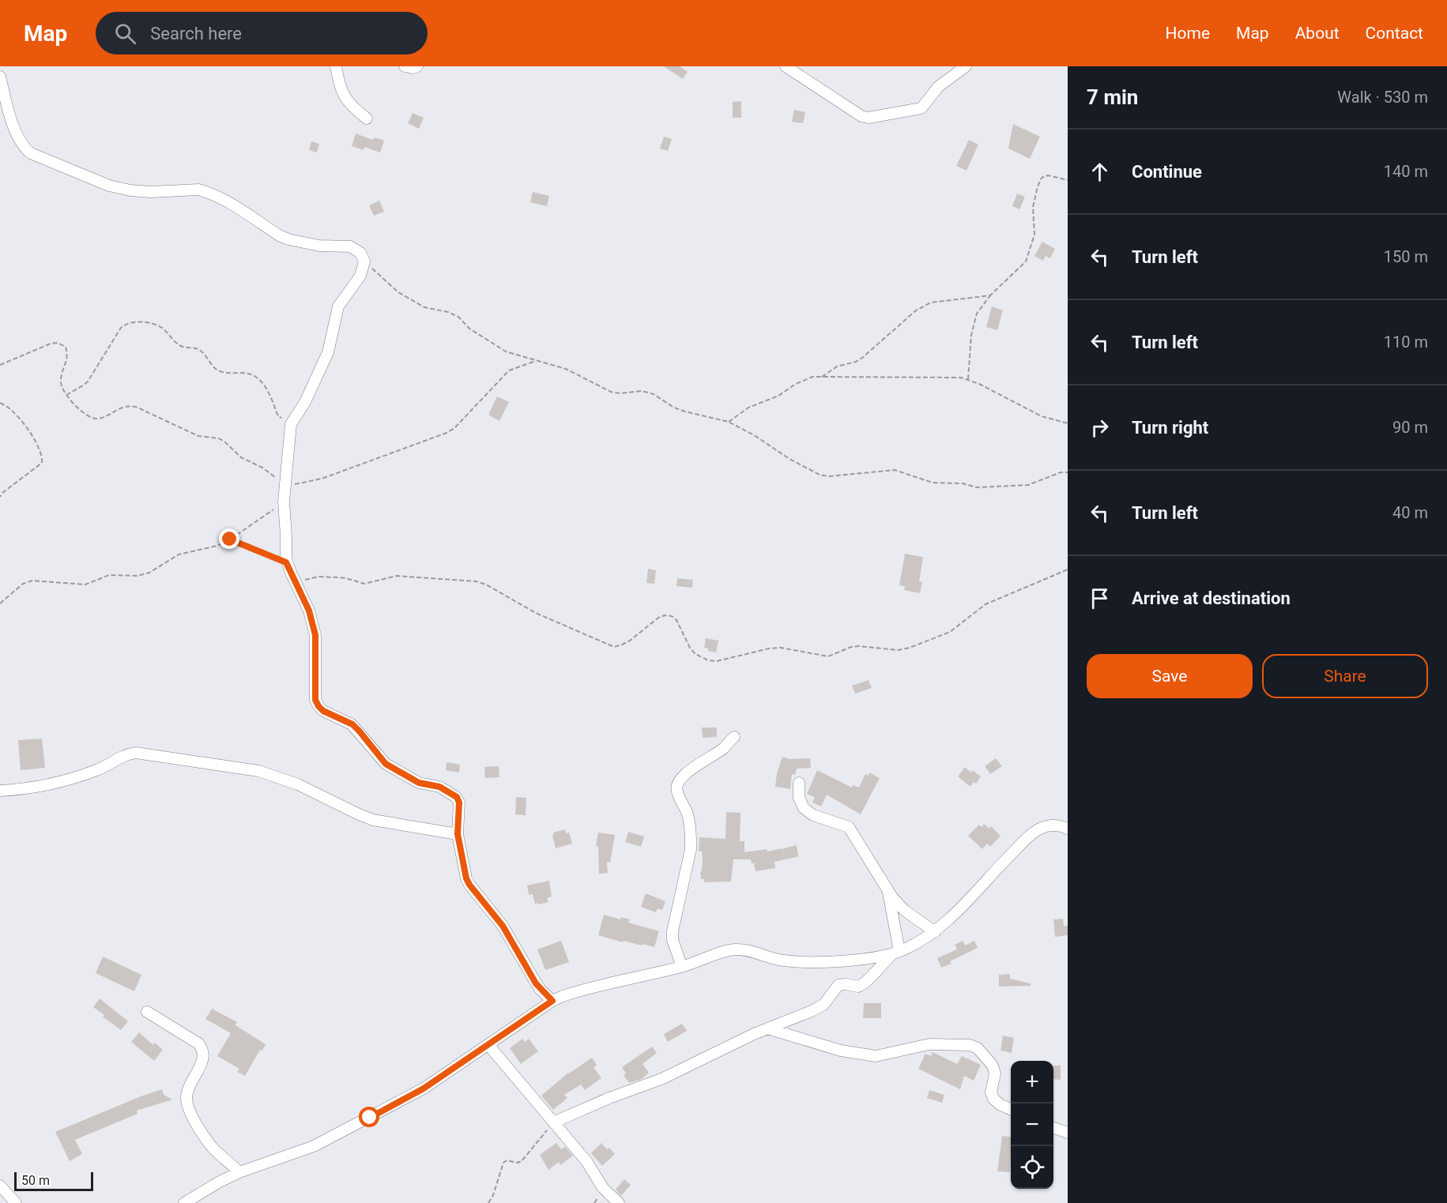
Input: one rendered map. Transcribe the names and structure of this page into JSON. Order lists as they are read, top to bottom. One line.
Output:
{"scale_bar":"50 m","page":{"header":"Map","search":"Search here","nav":["Home","Map","About","Contact"],"heading":["7 min","Walk · 530 m"],"list":[["Continue","140 m"],["Turn left","150 m"],["Turn left","110 m"],["Turn right","90 m"],["Turn left","40 m"],"Arrive at destination"],"buttons":["Save","Share"],"map_buttons":["+","−"],"scale":"50 m"}}
